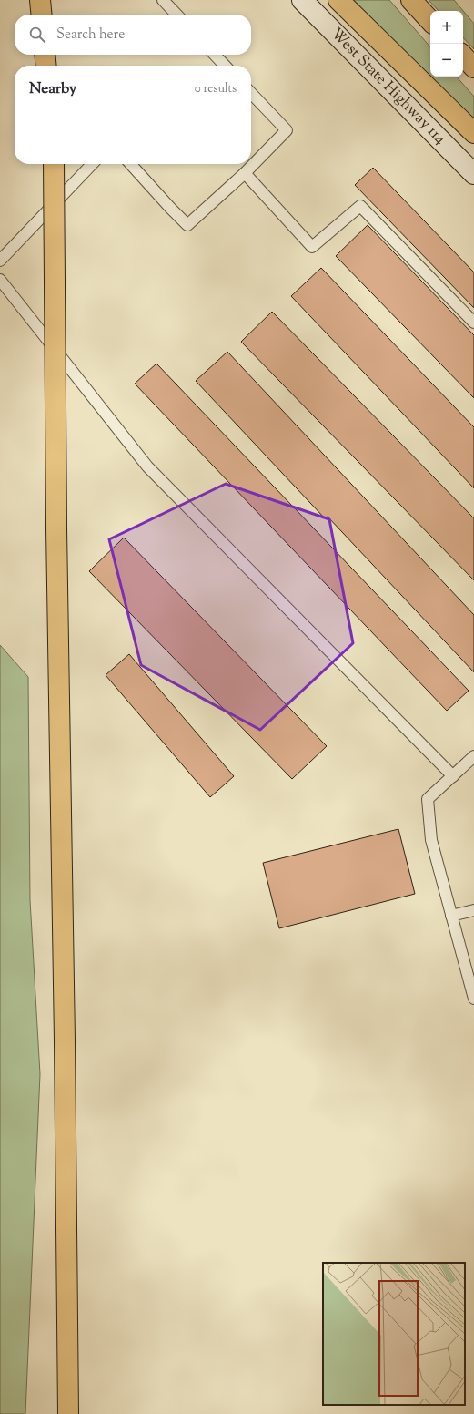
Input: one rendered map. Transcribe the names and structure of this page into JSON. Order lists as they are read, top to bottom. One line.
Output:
{"streets":{"main road":["West State Highway 114"]},"page":{"map_buttons":["+","−"],"search":"Search here","heading":["Nearby","0 results"]}}
